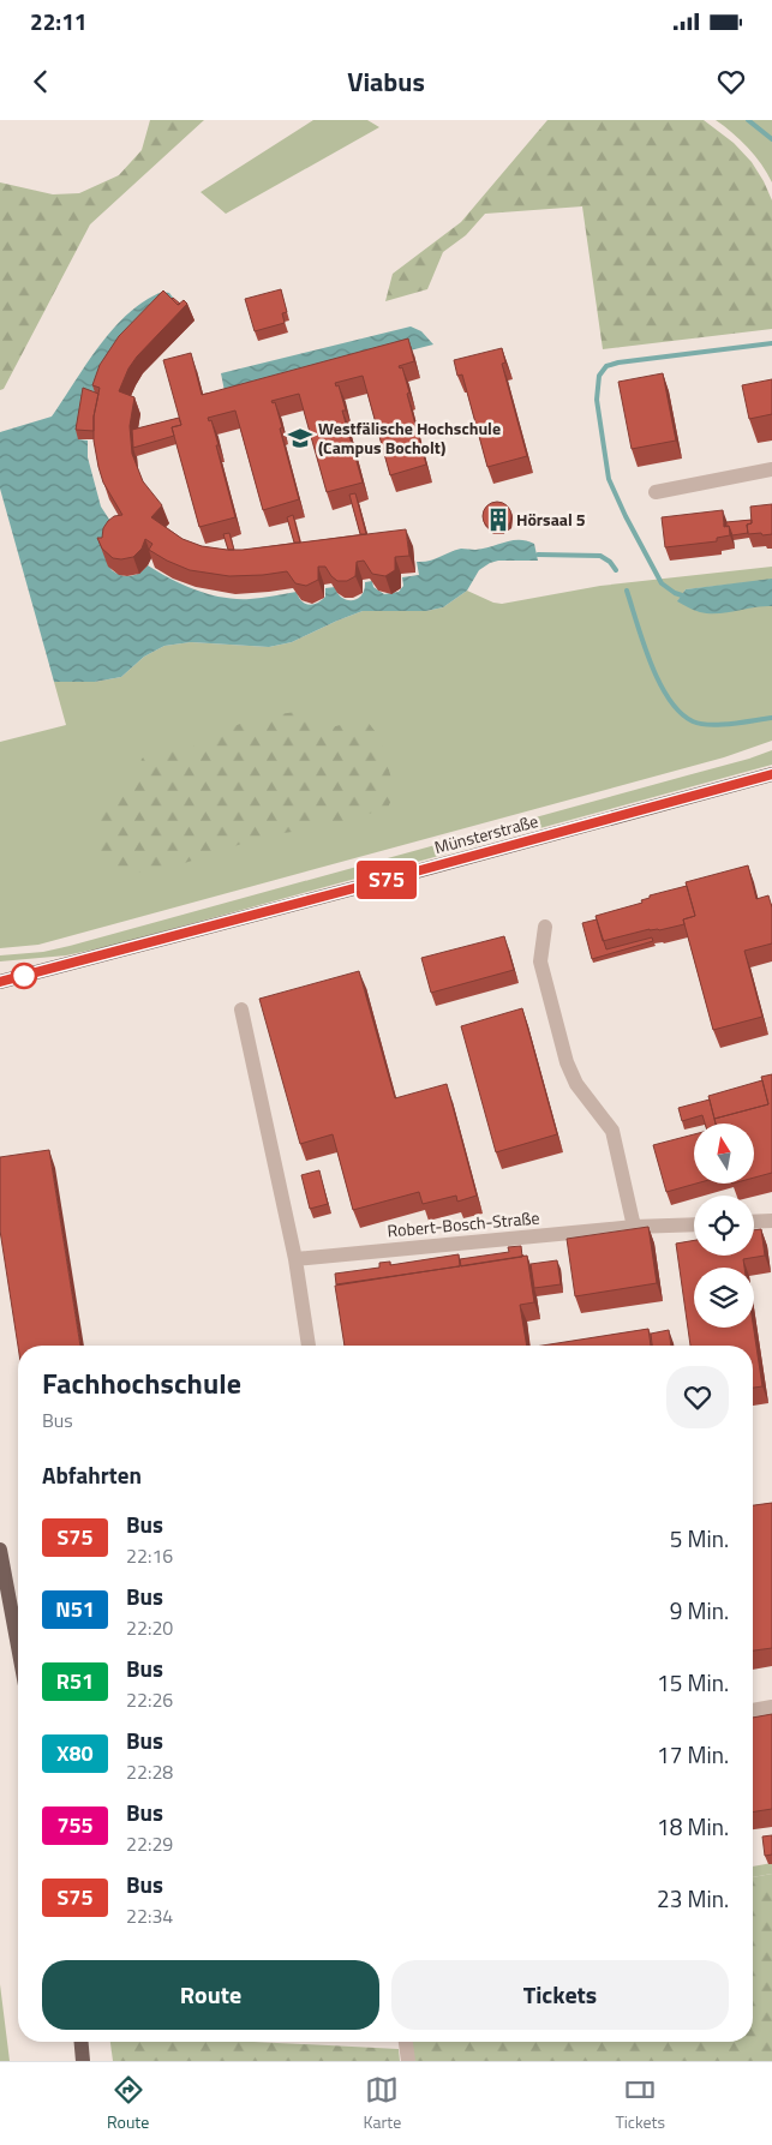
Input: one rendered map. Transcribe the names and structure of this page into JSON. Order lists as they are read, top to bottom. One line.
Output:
{"streets":{"main road":["Münsterstraße"],"street":["Robert-Bosch-Straße"]},"places":{"school or university":["Westfälische Hochschule (Campus Bocholt)"],"building":["Hörsaal 5"]},"lines":["bus line S75"],"north":"top","page":{"status":"22:11","header":"Viabus","on_map":"S75","heading":[["Fachhochschule","Bus"],"Abfahrten"],"list":[{"mark":"S75","name":"Bus","note":"22:16","value":"5 Min."},{"mark":"N51","name":"Bus","note":"22:20","value":"9 Min."},{"mark":"R51","name":"Bus","note":"22:26","value":"15 Min."},{"mark":"X80","name":"Bus","note":"22:28","value":"17 Min."},{"mark":"755","name":"Bus","note":"22:29","value":"18 Min."},{"mark":"S75","name":"Bus","note":"22:34","value":"23 Min."}],"buttons":["Route","Tickets"],"tabs":["Route","Karte","Tickets"]}}
